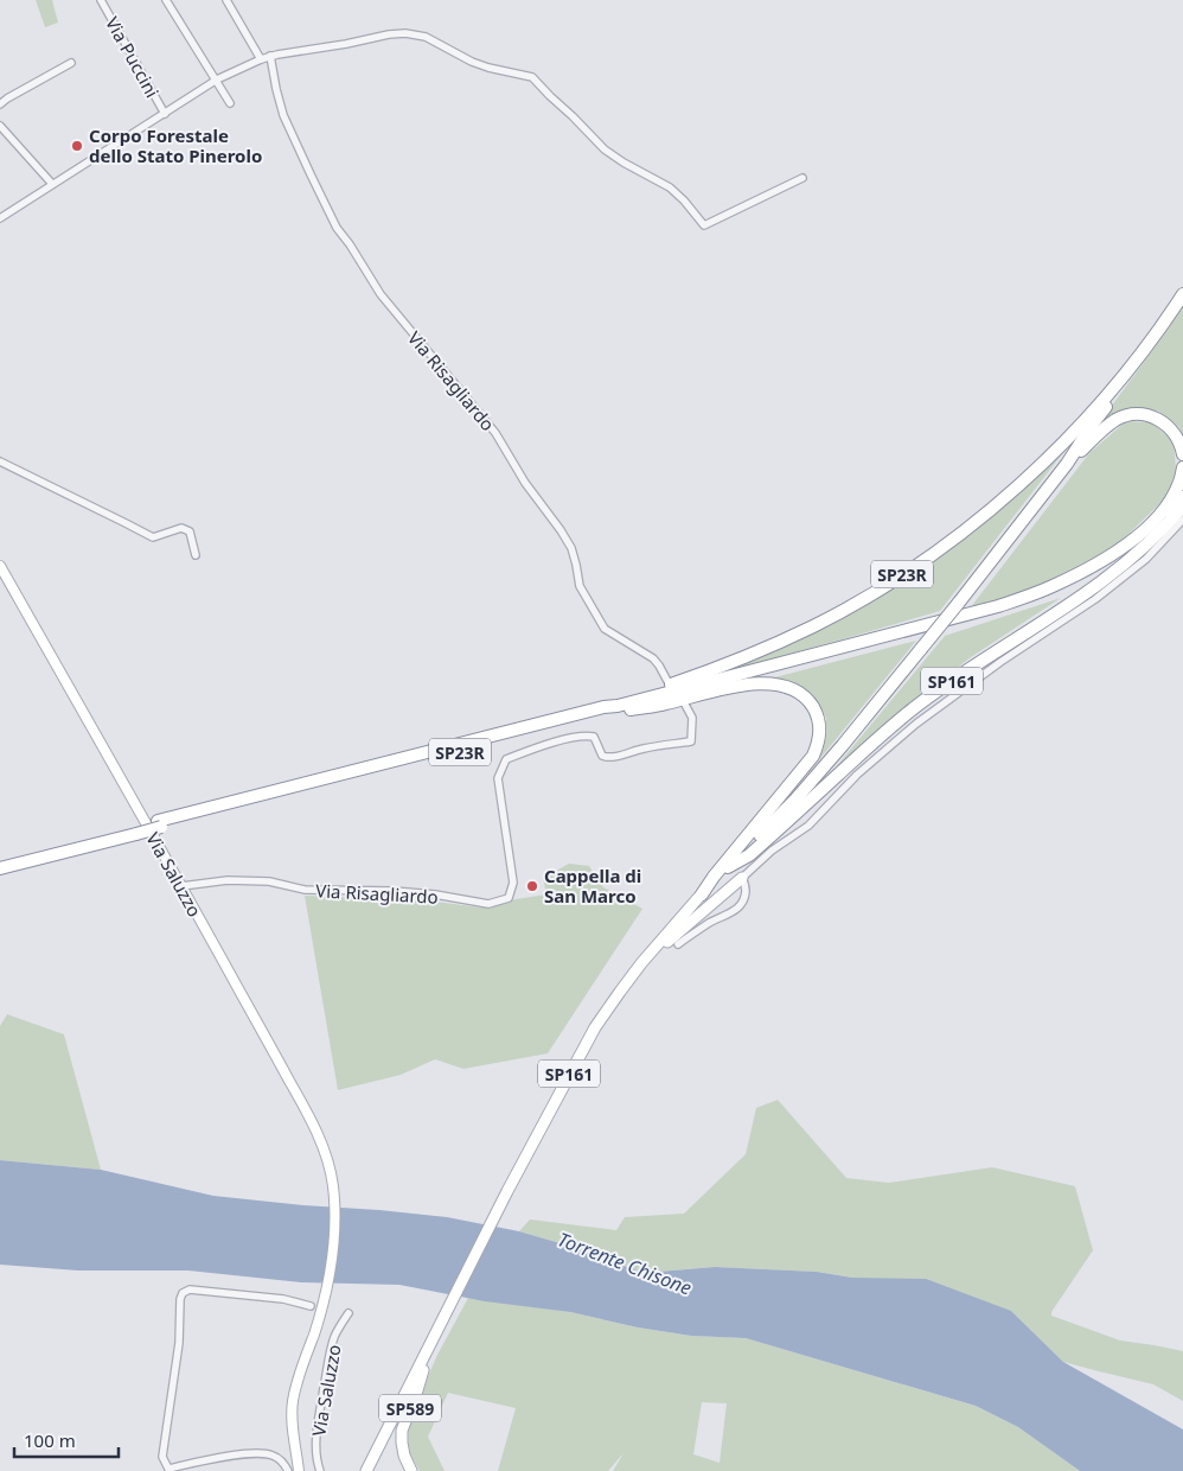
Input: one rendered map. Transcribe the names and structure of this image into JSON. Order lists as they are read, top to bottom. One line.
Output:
{"streets":{"highway":["SP23R","SP161"],"main road":["Via Saluzzo","SP589"],"street":["Via Puccini","Via Risagliardo"]},"crossings":[["Via Risagliardo","Via Saluzzo"],["SP23R","SP161"],["SP161","SP589"]],"water":["Torrente Chisone"],"places":["Corpo Forestale dello Stato Pinerolo","Cappella di San Marco"],"scale_bar":"100 m"}
